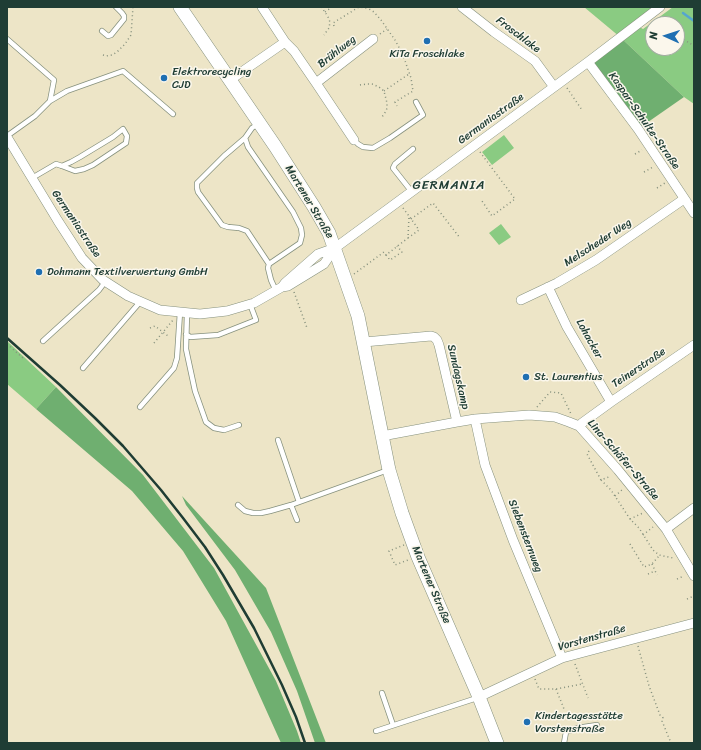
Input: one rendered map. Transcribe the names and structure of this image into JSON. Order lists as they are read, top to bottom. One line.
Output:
{"streets":{"street":["Froschlake","Brühlweg","Germaniastraße","Kaspar-Schulte-Straße","Martener Straße","Melscheder Weg","Lohacker","Teinerstraße","Sundagskamp","Lina-Schäfer-Straße","Siebensternweg","Vorstenstraße"]},"crossings":[["Froschlake","Germaniastraße"],["Germaniastraße","Kaspar-Schulte-Straße"],["Germaniastraße","Martener Straße"],["Kaspar-Schulte-Straße","Melscheder Weg"],["Martener Straße","Sundagskamp"],["Martener Straße","Lina-Schäfer-Straße"],["Martener Straße","Vorstenstraße"],["Melscheder Weg","Lohacker"],["Lohacker","Teinerstraße"],["Teinerstraße","Lina-Schäfer-Straße"],["Sundagskamp","Lina-Schäfer-Straße"],["Lina-Schäfer-Straße","Siebensternweg"],["Siebensternweg","Vorstenstraße"]],"districts":["GERMANIA"],"places":["KiTa Froschlake","Elektrorecycling CJD","Dohmann Textilverwertung GmbH","St. Laurentius","Kindertagesstätte Vorstenstraße"],"north":"left"}
